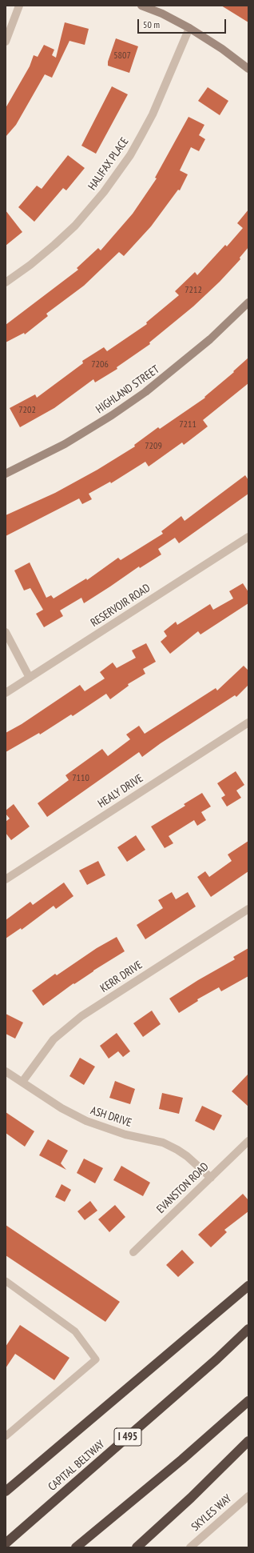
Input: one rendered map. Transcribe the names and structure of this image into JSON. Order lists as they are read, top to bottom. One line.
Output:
{"streets":{"highway":["I 495","CAPITAL BELTWAY"],"street":["HALIFAX PLACE","HIGHLAND STREET","RESERVOIR ROAD","HEALY DRIVE","KERR DRIVE","ASH DRIVE","EVANSTON ROAD","SKYLES WAY"]},"crossings":[["KERR DRIVE","ASH DRIVE"],["ASH DRIVE","EVANSTON ROAD"]],"house_numbers":["5807","7212","7206","7202","7211","7209","7110"],"scale_bar":"50 m"}
